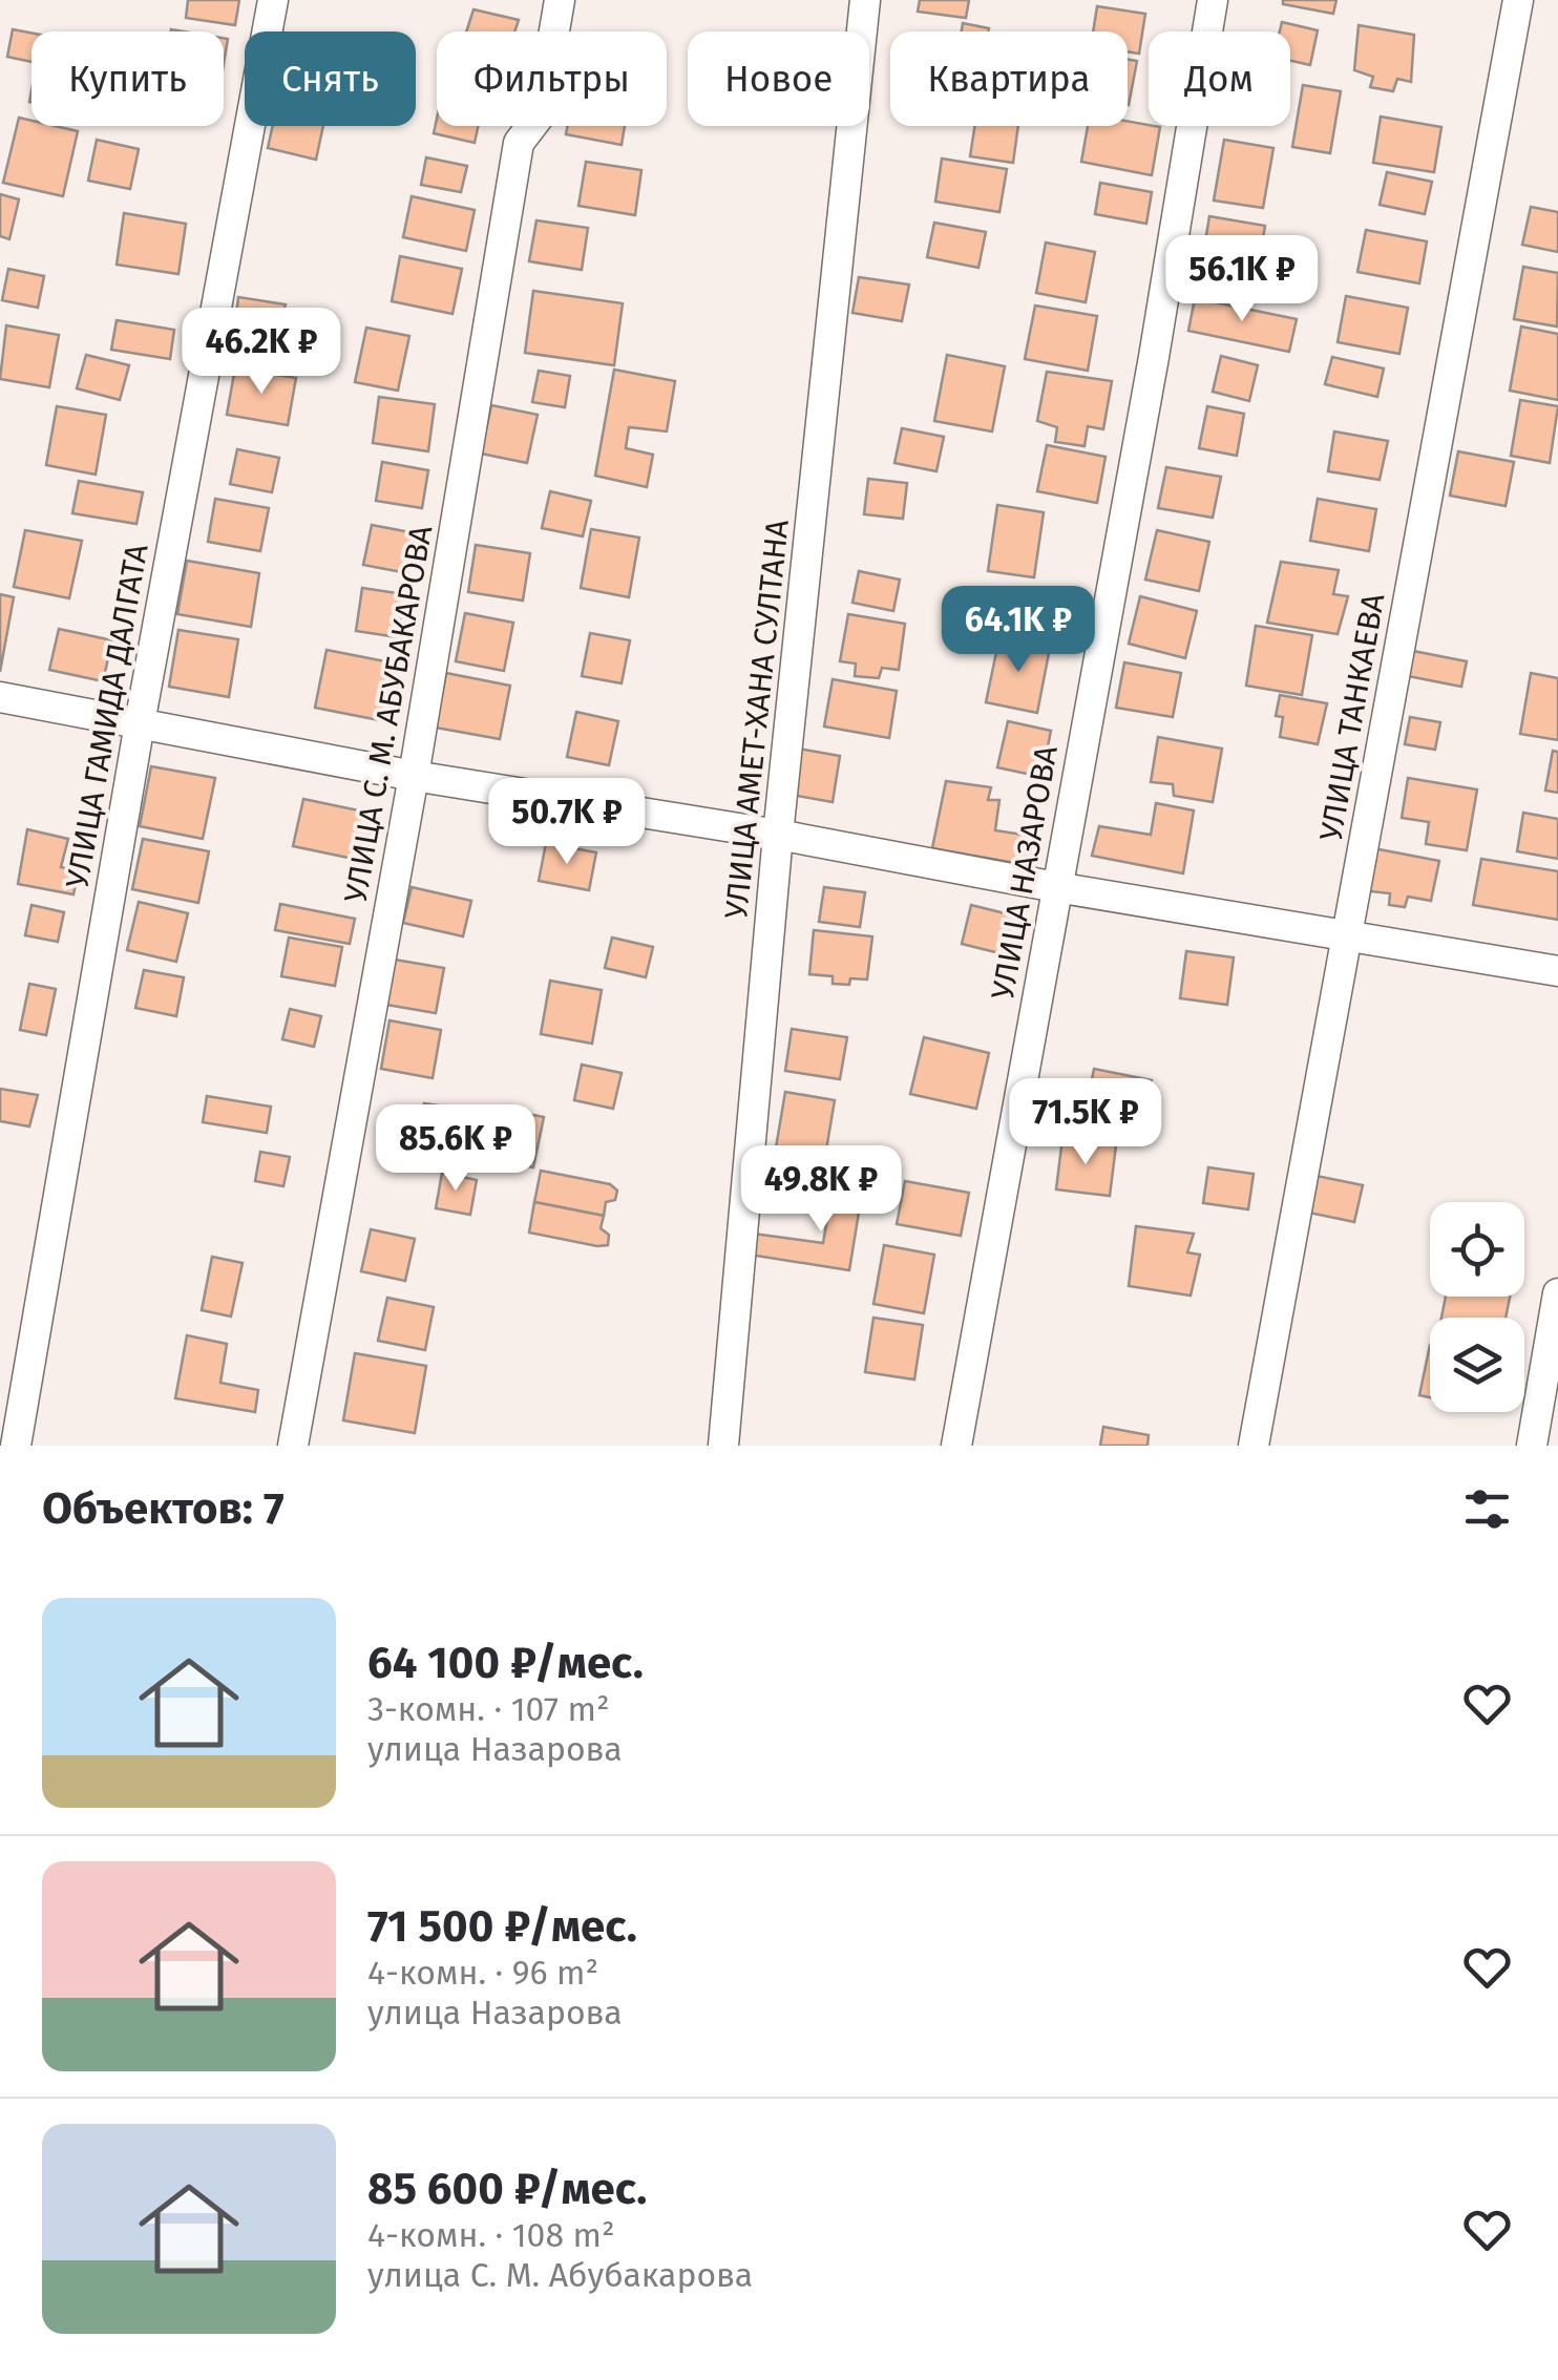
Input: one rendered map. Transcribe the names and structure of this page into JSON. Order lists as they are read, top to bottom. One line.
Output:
{"streets":{"street":["УЛИЦА С. М. АБУБАКАРОВА","УЛИЦА ГАМИДА ДАЛГАТА","УЛИЦА ТАНКАЕВА","УЛИЦА АМЕТ-ХАНА СУЛТАНА","УЛИЦА НАЗАРОВА"]},"page":{"chip":["Купить","Снять","Фильтры","Новое","Квартира","Дом"],"price":["56.1K ₽","46.2K ₽","64.1K ₽","50.7K ₽","71.5K ₽","85.6K ₽","49.8K ₽"],"heading":"Объектов: 7","list":[{"name":"64 100 ₽/мес.","note":"3-комн. · 107 m² · улица Назарова"},{"name":"71 500 ₽/мес.","note":"4-комн. · 96 m² · улица Назарова"},{"name":"85 600 ₽/мес.","note":"4-комн. · 108 m² · улица С. М. Абубакарова"}]}}
